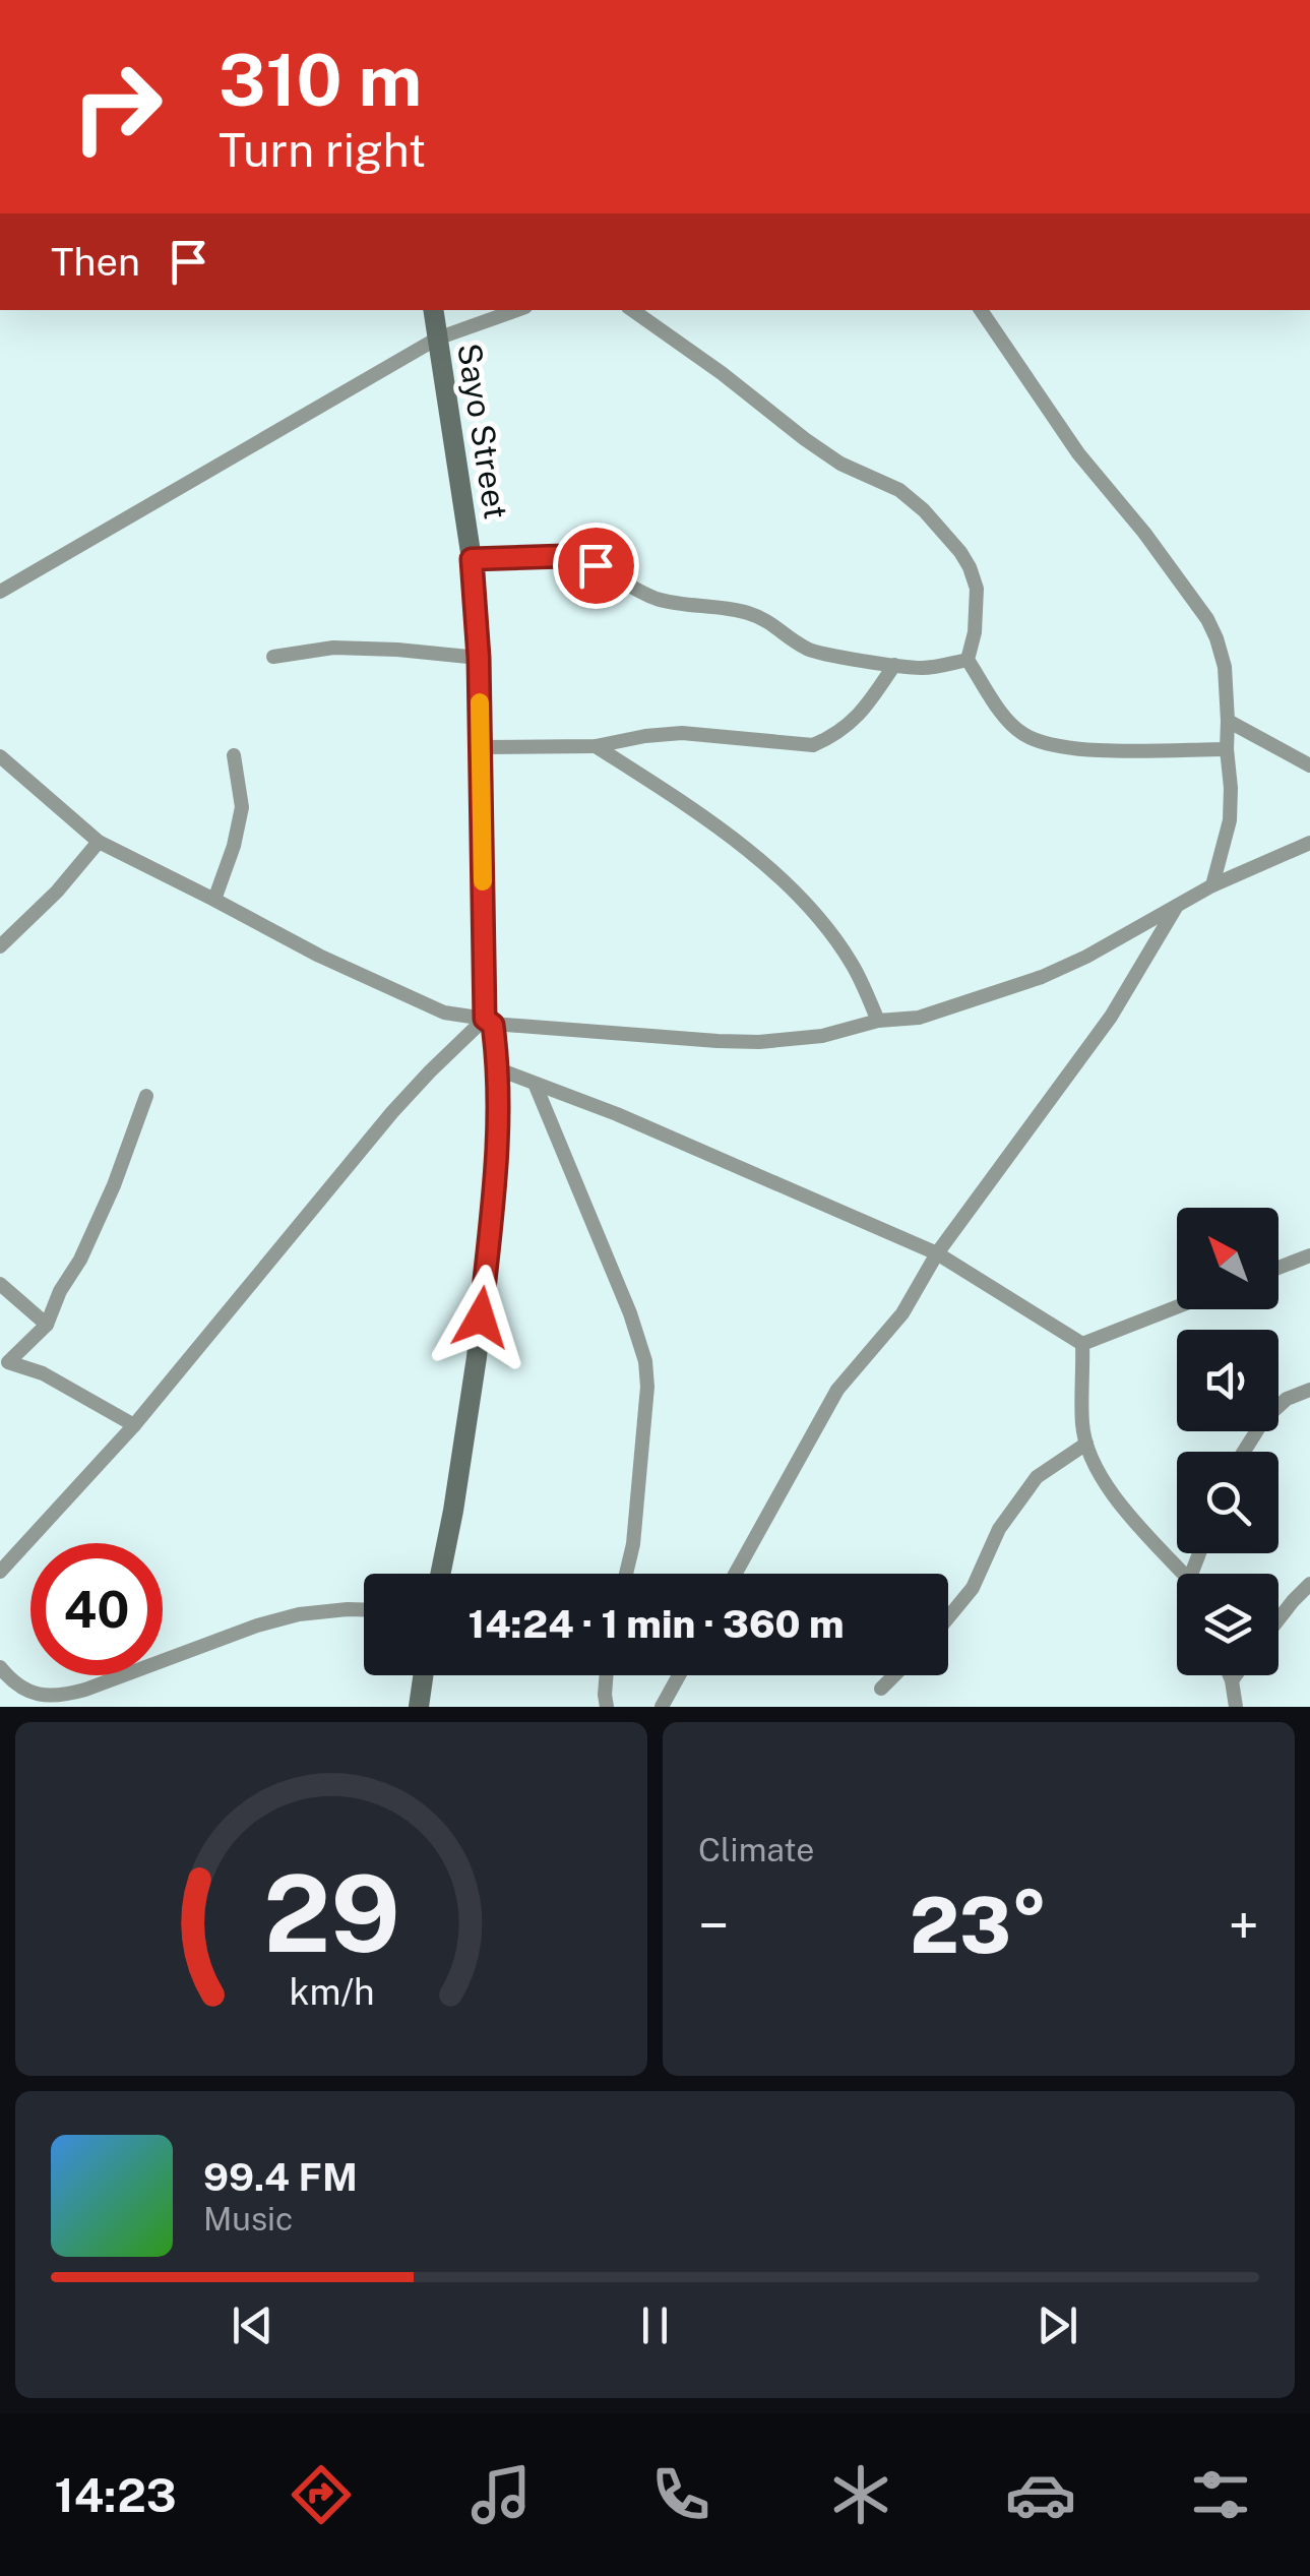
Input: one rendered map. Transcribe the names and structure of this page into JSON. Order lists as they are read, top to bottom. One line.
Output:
{"streets":{"street":["Sayo Street"]},"north":"top left","page":{"turn":["310 m","Turn right"],"then":"Then","limit":"40","trip":"14:24 · 1 min · 360 m","tile":"Climate","heat":["−","23°","+"],"song":["99.4 FM","Music"],"tabs":"14:23","gauge":["29","km/h"]}}
